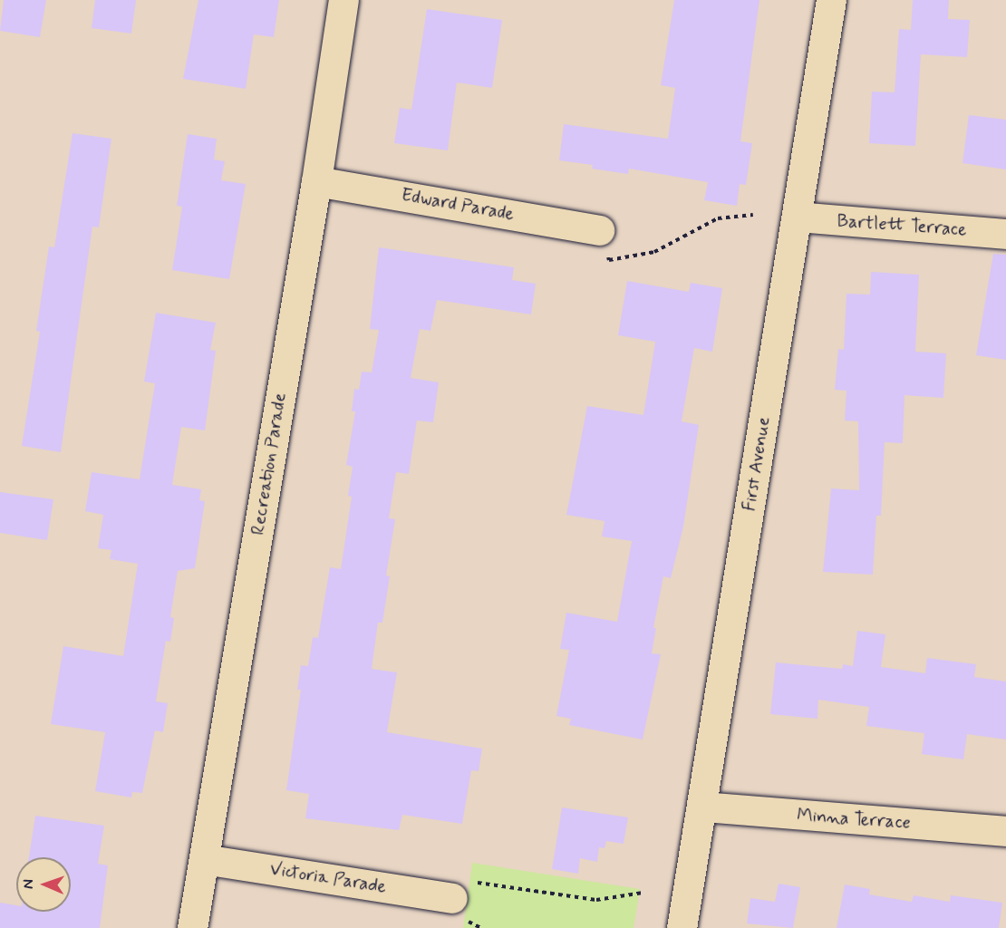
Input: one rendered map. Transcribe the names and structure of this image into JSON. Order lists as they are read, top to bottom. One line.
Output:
{"streets":{"street":["Edward Parade","Bartlett Terrace","Recreation Parade","First Avenue","Minna Terrace","Victoria Parade"]},"crossings":[["Edward Parade","Recreation Parade"],["Bartlett Terrace","First Avenue"],["Recreation Parade","Victoria Parade"],["First Avenue","Minna Terrace"]],"north":"left"}
